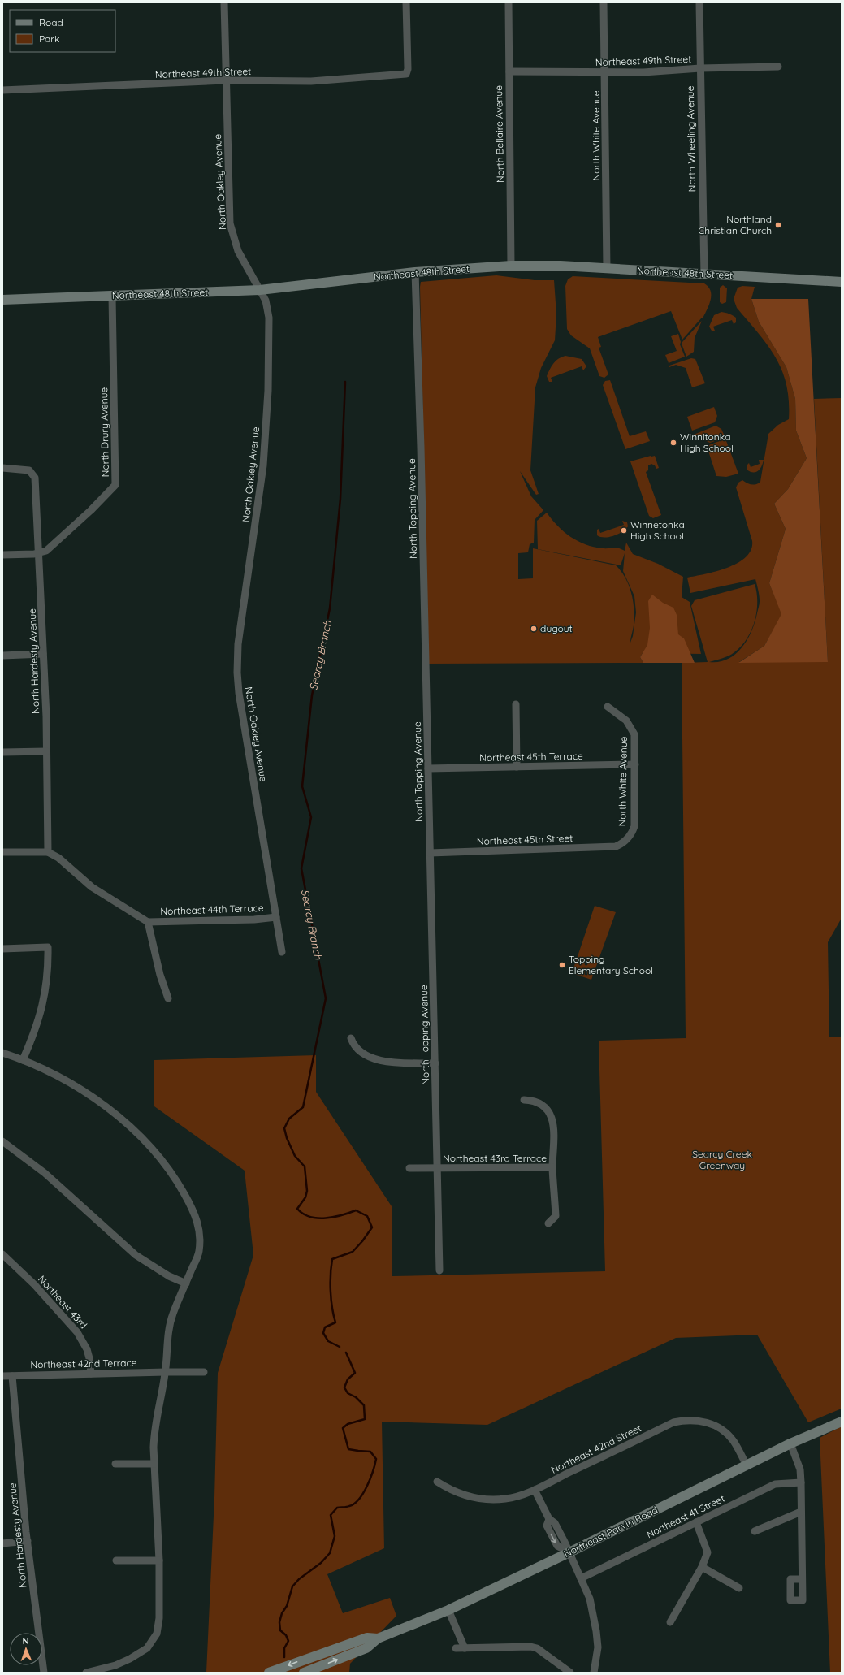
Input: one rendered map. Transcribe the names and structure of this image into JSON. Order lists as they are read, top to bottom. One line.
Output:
{"streets":{"street":["Northeast 49th Street","North Bellaire Avenue","North White Avenue","North Wheeling Avenue","North Oakley Avenue","Northeast 48th Street","North Drury Avenue","North Topping Avenue","North Hardesty Avenue","Northeast 45th Terrace","Northeast 45th Street","Northeast 44th Terrace","Northeast 43rd Terrace","Northeast 43rd","Northeast 42nd Terrace","Northeast 42nd Street","Northeast 41 Street","Northeast Parvin Road"]},"crossings":[["Northeast 49th Street","North Bellaire Avenue"],["Northeast 49th Street","North White Avenue"],["Northeast 49th Street","North Wheeling Avenue"],["Northeast 49th Street","North Oakley Avenue"],["North Bellaire Avenue","Northeast 48th Street"],["North White Avenue","Northeast 48th Street"],["North White Avenue","Northeast 45th Terrace"],["North White Avenue","Northeast 45th Street"],["North Wheeling Avenue","Northeast 48th Street"],["North Oakley Avenue","Northeast 48th Street"],["North Oakley Avenue","Northeast 44th Terrace"],["Northeast 48th Street","North Drury Avenue"],["Northeast 48th Street","North Topping Avenue"],["North Drury Avenue","North Hardesty Avenue"],["North Topping Avenue","Northeast 45th Terrace"],["North Topping Avenue","Northeast 45th Street"],["North Topping Avenue","Northeast 43rd Terrace"],["North Hardesty Avenue","Northeast 42nd Terrace"],["Northeast 43rd","Northeast 42nd Terrace"],["Northeast 42nd Street","Northeast Parvin Road"]],"water":["Searcy Branch"],"parks":["Searcy Creek Greenway"],"places":["Northland Christian Church","Winnitonka High School","Winnetonka High School","dugout","Topping Elementary School"],"legend":["Road","Park"],"north":"top"}
